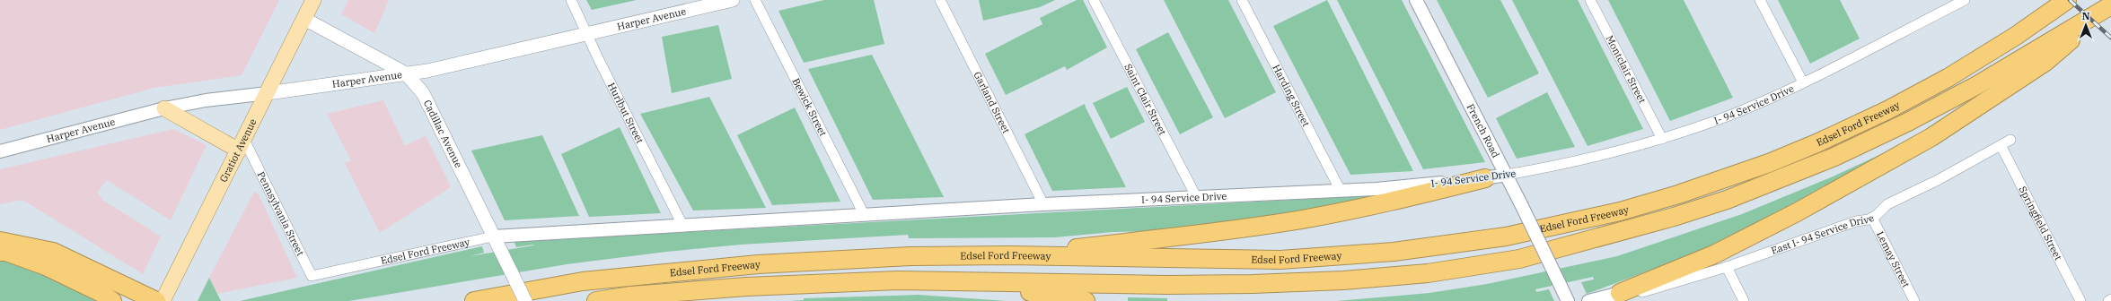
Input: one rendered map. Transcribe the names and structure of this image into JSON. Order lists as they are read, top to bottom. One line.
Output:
{"streets":{"highway":["Edsel Ford Freeway"],"main road":["Harper Avenue","Cadillac Avenue","Gratiot Avenue"],"street":["Montclair Street","Harding Street","Saint Clair Street","Garland Street","I- 94 Service Drive","Bewick Street","Hurlbut Street","French Road","Pennsylvania Street","Springfield Street","East I- 94 Service Drive","Lemay Street"]},"crossings":[["Harper Avenue","Hurlbut Street"],["Harper Avenue","Cadillac Avenue"],["Harper Avenue","Gratiot Avenue"],["Montclair Street","I- 94 Service Drive"],["Harding Street","I- 94 Service Drive"],["Saint Clair Street","I- 94 Service Drive"],["Garland Street","I- 94 Service Drive"],["Garland Street","Edsel Ford Freeway"],["I- 94 Service Drive","Edsel Ford Freeway"],["I- 94 Service Drive","French Road"],["Bewick Street","Edsel Ford Freeway"],["Hurlbut Street","Edsel Ford Freeway"],["Edsel Ford Freeway","Cadillac Avenue"],["Edsel Ford Freeway","Pennsylvania Street"],["Cadillac Avenue","Gratiot Avenue"],["Gratiot Avenue","Pennsylvania Street"],["Springfield Street","East I- 94 Service Drive"],["East I- 94 Service Drive","Lemay Street"]],"north":"top"}
